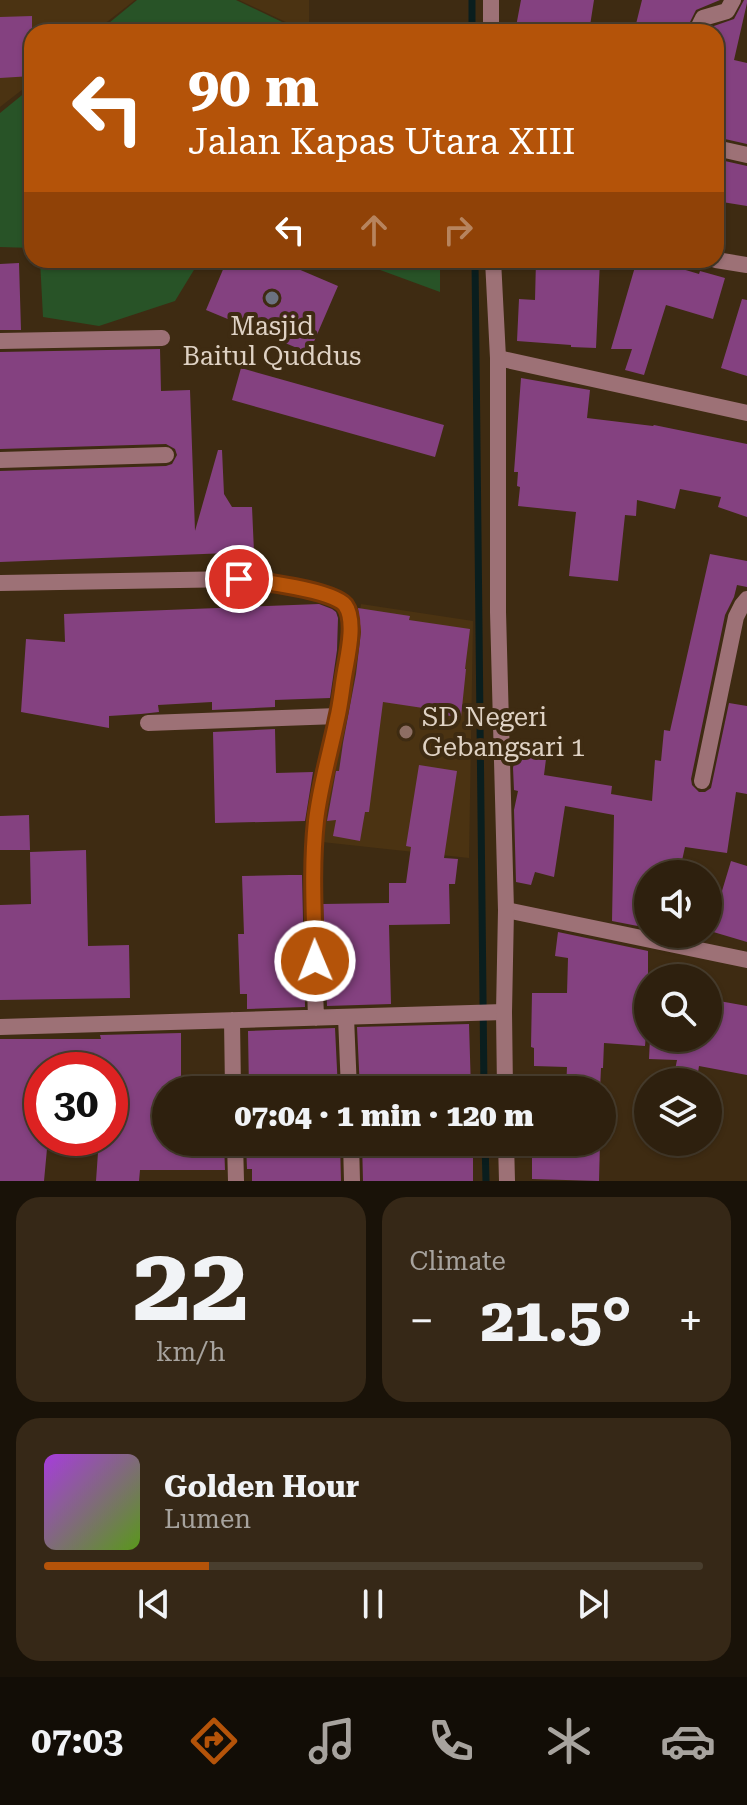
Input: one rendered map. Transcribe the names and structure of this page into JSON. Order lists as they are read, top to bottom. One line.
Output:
{"places":["Masjid Baitul Quddus","SD Negeri Gebangsari 1"],"page":{"turn":["90 m","Jalan Kapas Utara XIII"],"limit":"30","trip":"07:04 · 1 min · 120 m","tile":[["22","km/h"],"Climate"],"heat":["−","21.5°","+"],"song":["Golden Hour","Lumen"],"tabs":"07:03"}}
